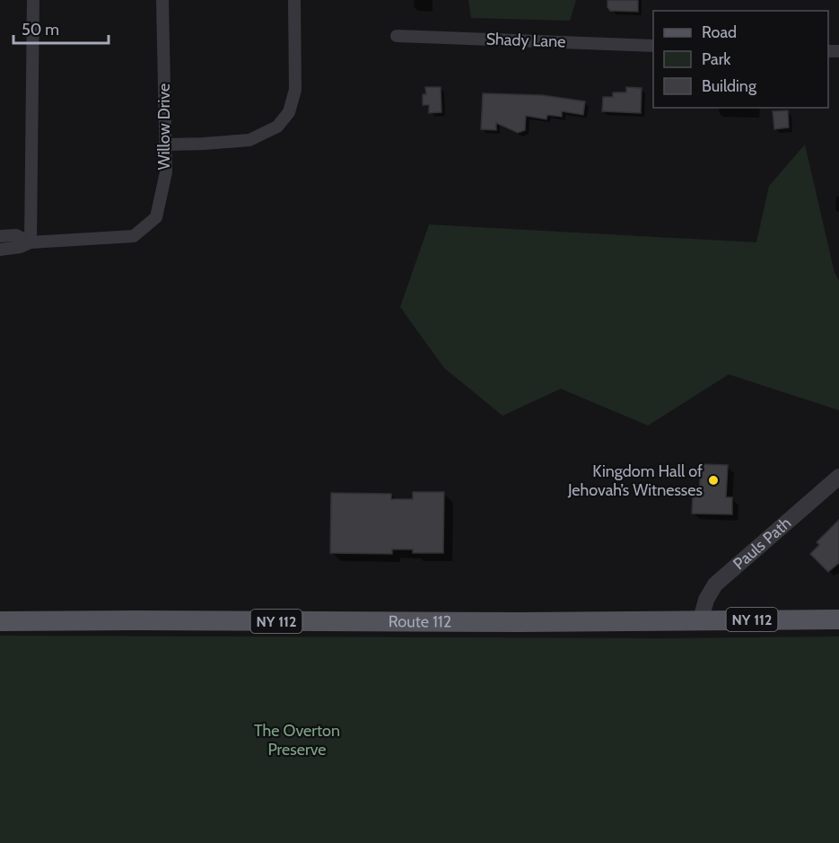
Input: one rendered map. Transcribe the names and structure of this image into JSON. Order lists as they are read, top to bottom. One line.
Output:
{"streets":{"main road":["NY 112","Route 112"],"street":["Shady Lane","Willow Drive","Pauls Path"]},"crossings":[["Pauls Path","Route 112"]],"parks":["The Overton Preserve"],"places":["Kingdom Hall of Jehovah’s Witnesses"],"legend":["Road","Park","Building"],"scale_bar":"50 m"}
